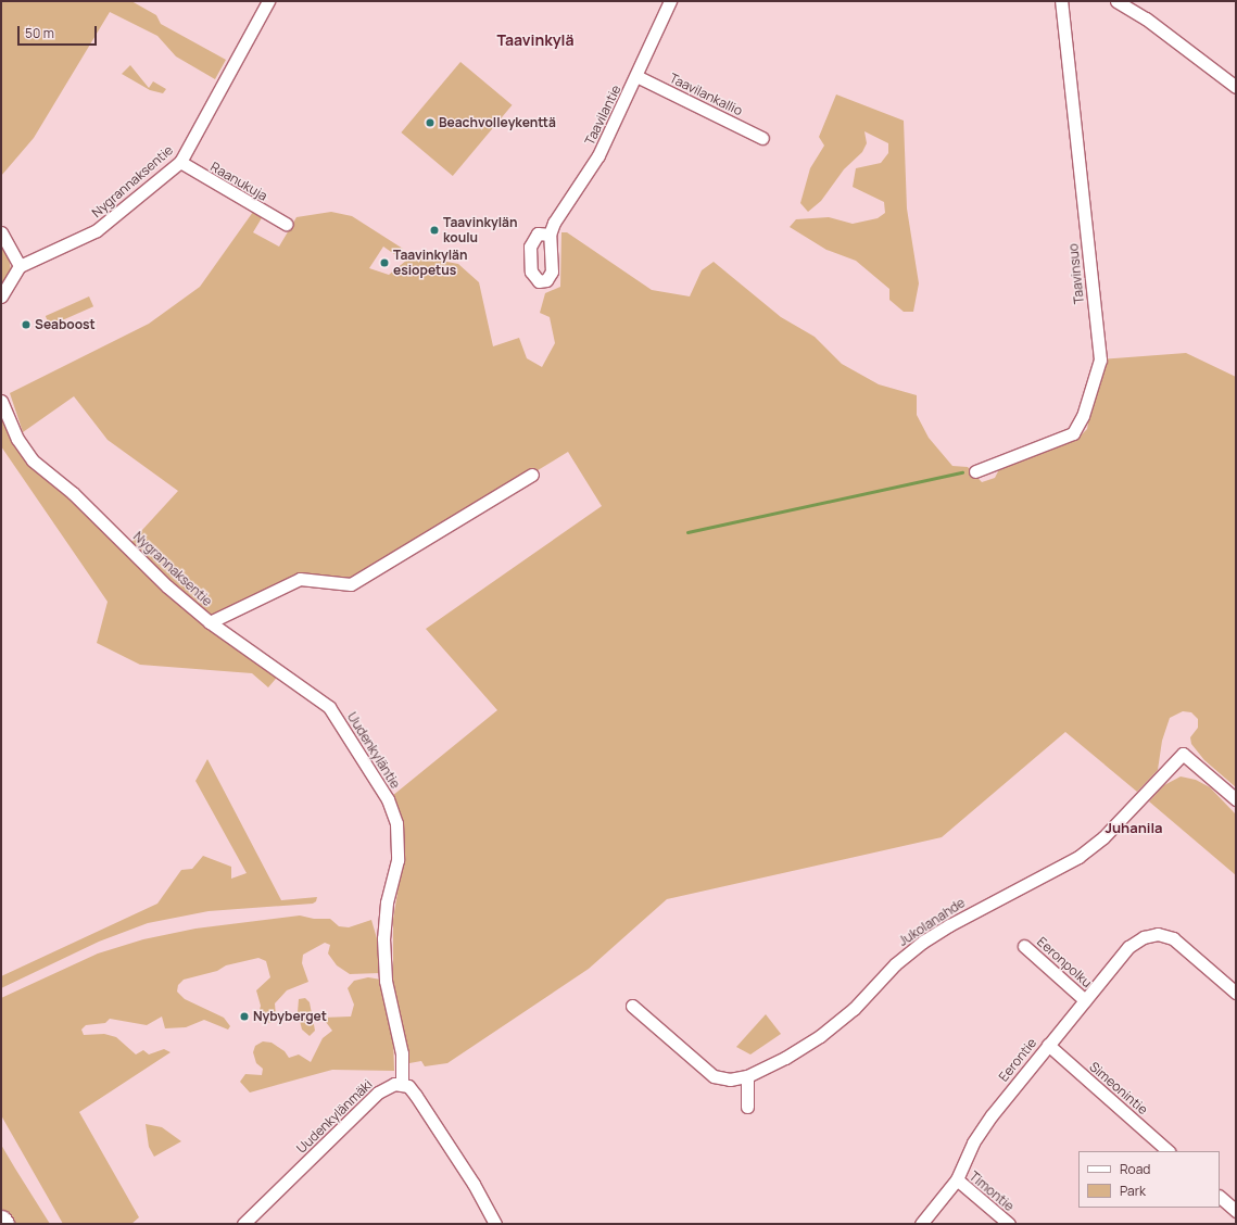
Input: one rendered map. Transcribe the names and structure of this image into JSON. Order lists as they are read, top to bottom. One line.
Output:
{"streets":{"street":["Taavilankallio","Taavilantie","Nygrannaksentie","Raanukuja","Taavinsuo","Uudenkyläntie","Jukolanahde","Eeronpolku","Eerontie","Simeonintie","Uudenkylänmäki","Timontie"]},"crossings":[["Taavilankallio","Taavilantie"],["Nygrannaksentie","Raanukuja"],["Nygrannaksentie","Uudenkyläntie"],["Uudenkyläntie","Uudenkylänmäki"],["Eeronpolku","Eerontie"],["Eerontie","Simeonintie"],["Eerontie","Timontie"]],"districts":["Taavinkylä","Juhanila"],"places":["Beachvolleykenttä","Taavinkylän koulu","Taavinkylän esiopetus","Seaboost","Nybyberget"],"legend":["Road","Park"],"scale_bar":"50 m"}
